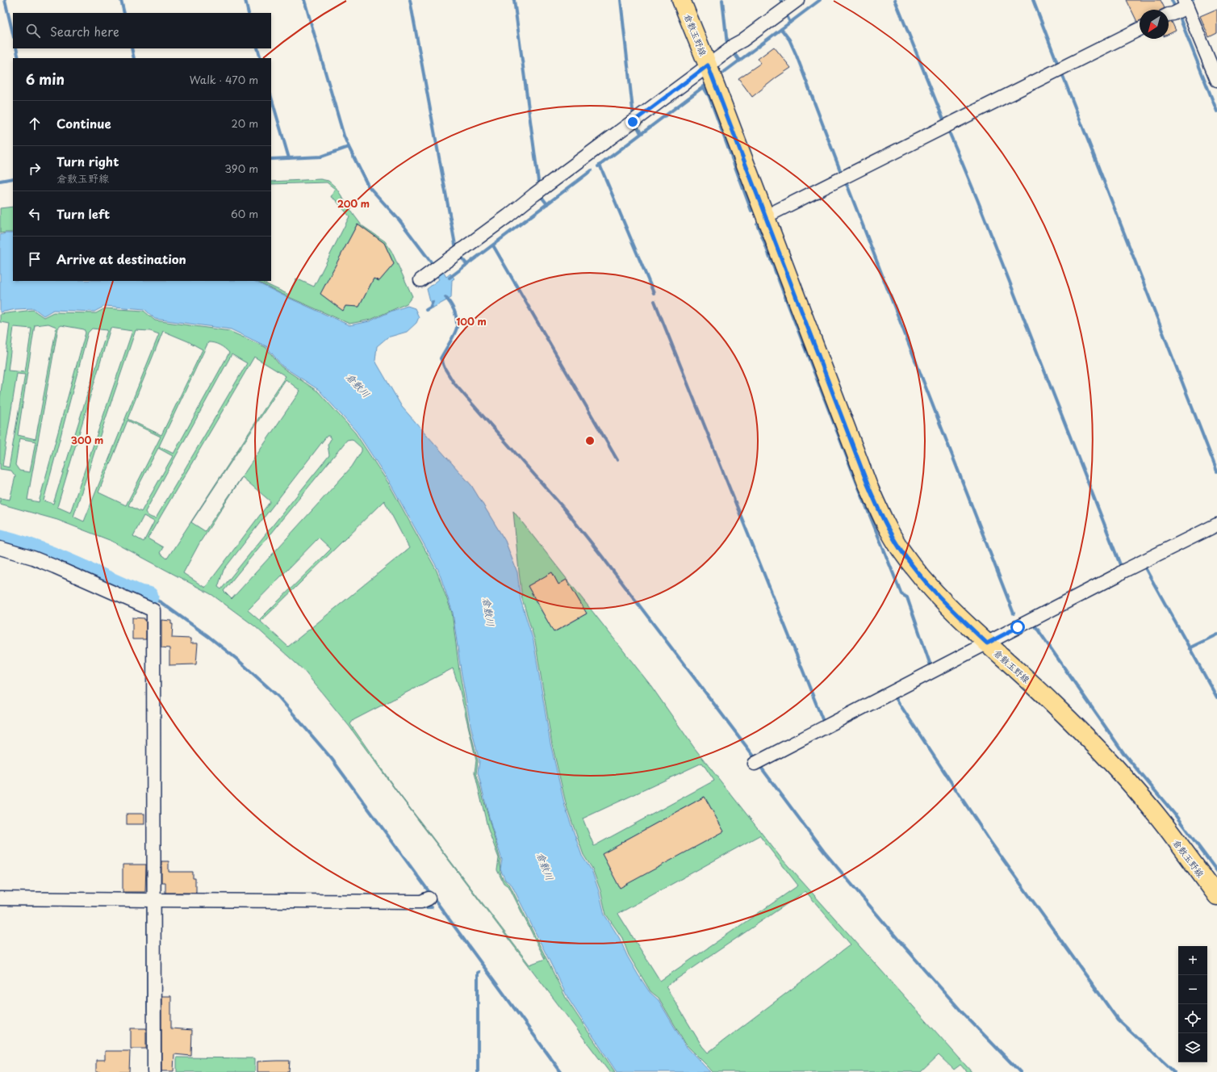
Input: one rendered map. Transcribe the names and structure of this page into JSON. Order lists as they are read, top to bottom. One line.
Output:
{"streets":{"main road":["倉敷玉野線"]},"water":["倉敷川"],"north":"bottom left","page":{"search":"Search here","heading":["6 min","Walk · 470 m"],"list":[["Continue","20 m"],["Turn right","倉敷玉野線","390 m"],["Turn left","60 m"],"Arrive at destination"],"map_buttons":["+","−"]},"rings":["200 m","100 m","300 m"]}
